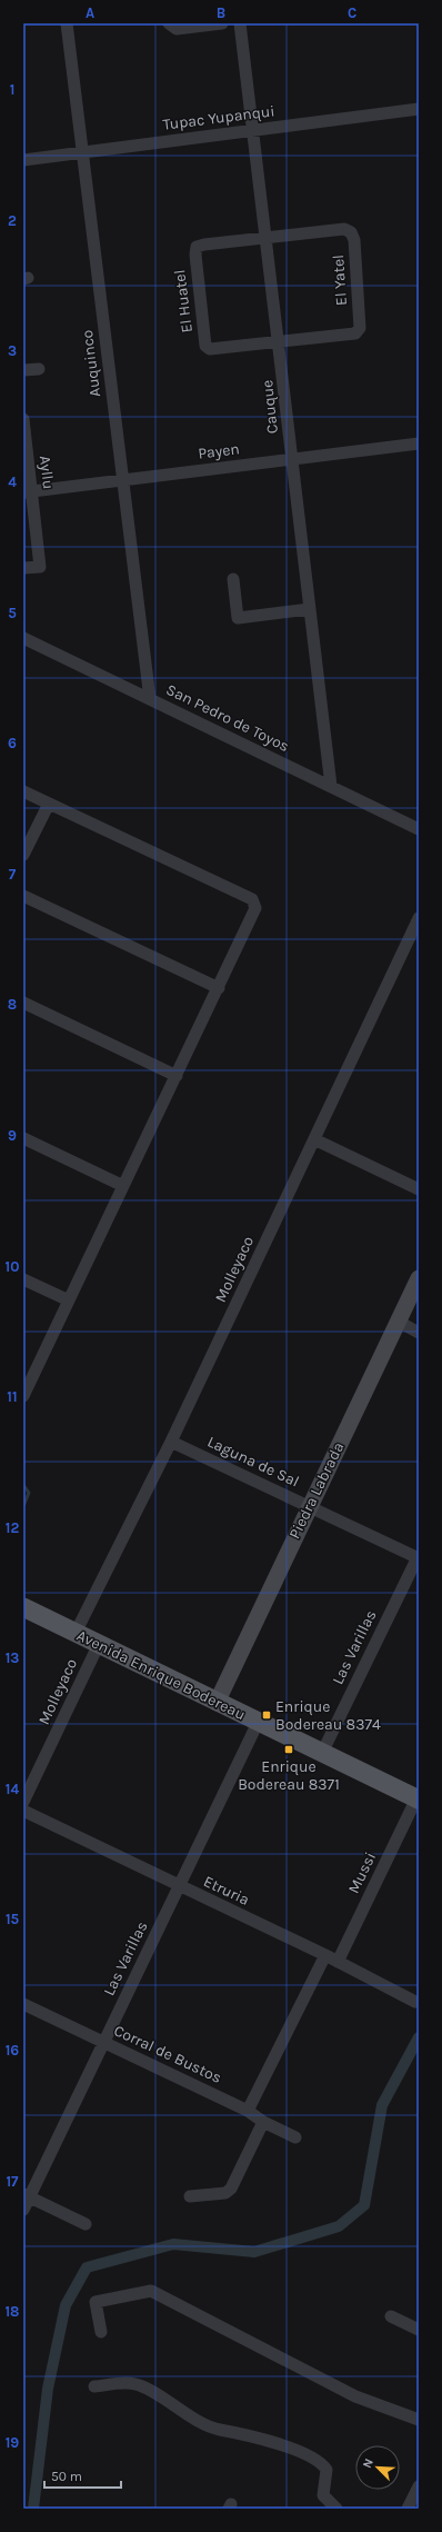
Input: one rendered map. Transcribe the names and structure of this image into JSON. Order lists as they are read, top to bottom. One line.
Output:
{"streets":{"main road":["Piedra Labrada","Avenida Enrique Bodereau"],"street":["Tupac Yupanqui","El Yatel","El Huatel","Auquinco","Cauque","Payen","Ayllu","San Pedro de Toyos","Molleyaco","Laguna de Sal","Las Varillas","Mussi","Etruria","Corral de Bustos"]},"crossings":[["Tupac Yupanqui","Auquinco"],["Tupac Yupanqui","Cauque"],["El Yatel","El Huatel"],["El Yatel","Cauque"],["El Huatel","Cauque"],["Auquinco","Payen"],["Auquinco","San Pedro de Toyos"],["Cauque","Payen"],["Cauque","San Pedro de Toyos"],["Payen","Ayllu"],["Molleyaco","Laguna de Sal"],["Molleyaco","Avenida Enrique Bodereau"],["Laguna de Sal","Piedra Labrada"],["Laguna de Sal","Las Varillas"],["Piedra Labrada","Avenida Enrique Bodereau"],["Las Varillas","Avenida Enrique Bodereau"],["Las Varillas","Etruria"],["Las Varillas","Corral de Bustos"],["Avenida Enrique Bodereau","Mussi"],["Mussi","Etruria"]],"places":{"transit":["Enrique Bodereau 8374","Enrique Bodereau 8371"]},"scale_bar":"50 m","north":"top left","grid":{"columns":["A","B","C"],"rows":["1","2","3","4","5","6","7","8","9","10","11","12","13","14","15","16","17","18","19"]}}
